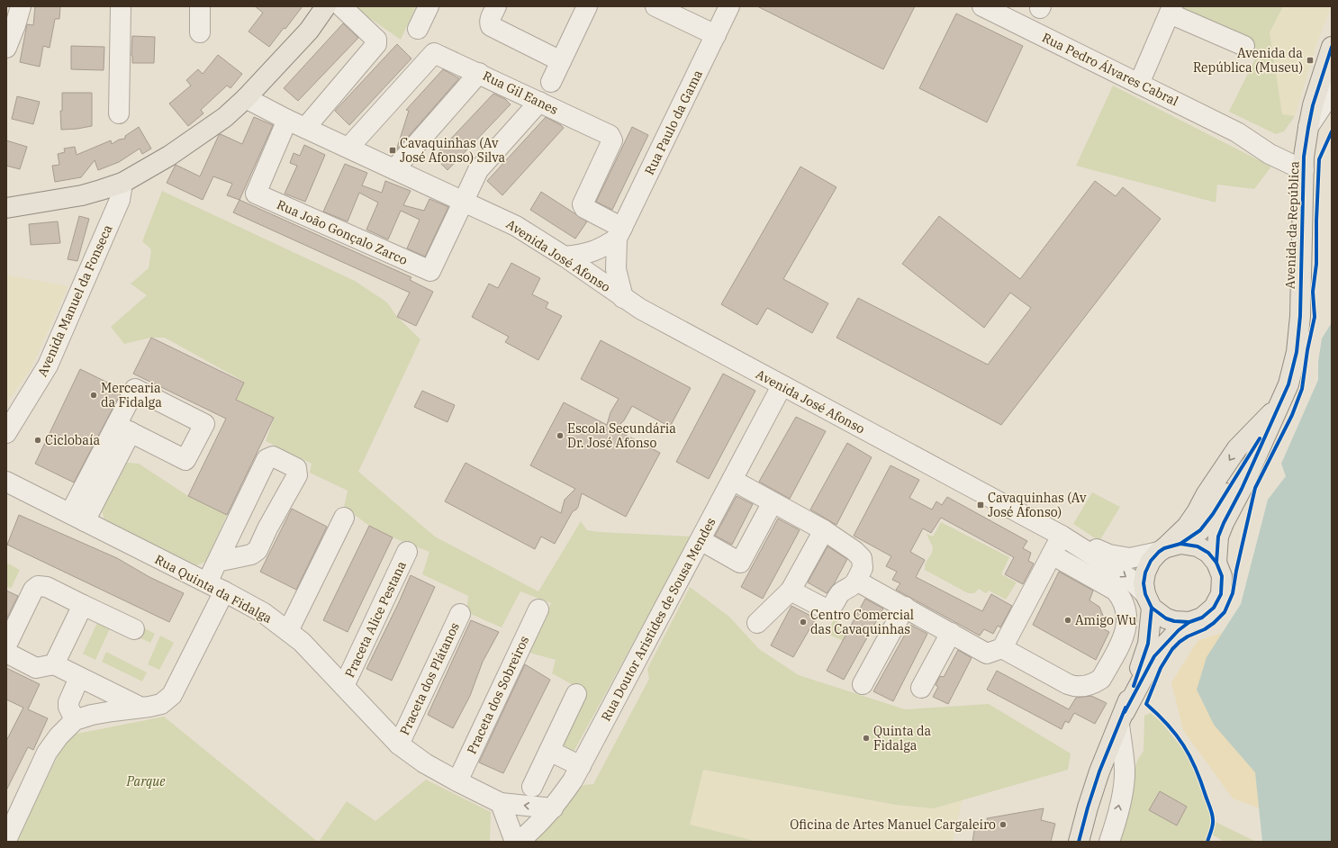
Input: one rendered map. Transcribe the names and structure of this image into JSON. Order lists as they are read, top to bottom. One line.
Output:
{"streets":{"main road":["Avenida da República"],"street":["Rua Pedro Álvares Cabral","Rua Gil Eanes","Rua Paulo da Gama","Rua João Gonçalo Zarco","Avenida José Afonso","Avenida Manuel da Fonseca","Rua Quinta da Fidalga","Praceta Alice Pestana","Rua Doutor Aristides de Sousa Mendes","Praceta dos Plátanos","Praceta dos Sobreiros"]},"crossings":[["Rua Pedro Álvares Cabral","Avenida da República"],["Rua Gil Eanes","Rua Paulo da Gama"],["Rua Gil Eanes","Avenida José Afonso"],["Rua Paulo da Gama","Avenida José Afonso"],["Avenida da República","Avenida José Afonso"],["Rua João Gonçalo Zarco","Avenida José Afonso"],["Avenida José Afonso","Rua Doutor Aristides de Sousa Mendes"],["Rua Quinta da Fidalga","Praceta Alice Pestana"],["Rua Quinta da Fidalga","Rua Doutor Aristides de Sousa Mendes"],["Rua Quinta da Fidalga","Praceta dos Plátanos"],["Rua Quinta da Fidalga","Praceta dos Sobreiros"]],"parks":["Parque"],"places":{"transit":["Avenida da República (Museu)","Cavaquinhas (Av José Afonso) Silva","Cavaquinhas (Av José Afonso)"],"other":["Mercearia da Fidalga","Escola Secundária Dr. José Afonso","Ciclobaía","Amigo Wu","Centro Comercial das Cavaquinhas","Quinta da Fidalga","Oficina de Artes Manuel Cargaleiro"]}}
